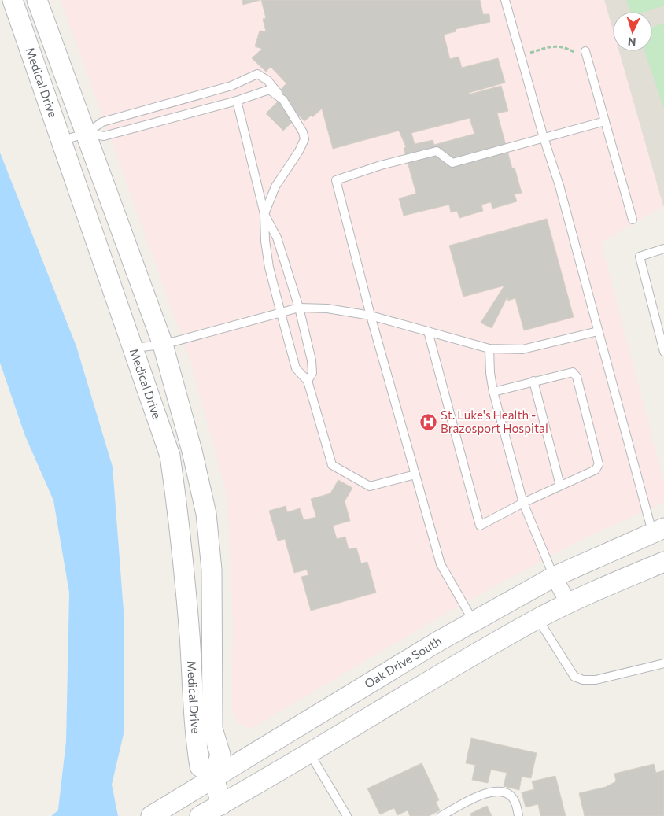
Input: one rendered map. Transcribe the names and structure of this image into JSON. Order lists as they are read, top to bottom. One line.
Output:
{"streets":{"street":["Medical Drive","Oak Drive South"]},"crossings":[["Medical Drive","Oak Drive South"]],"places":{"hospital":["St. Luke's Health - Brazosport Hospital"]},"north":"bottom"}
